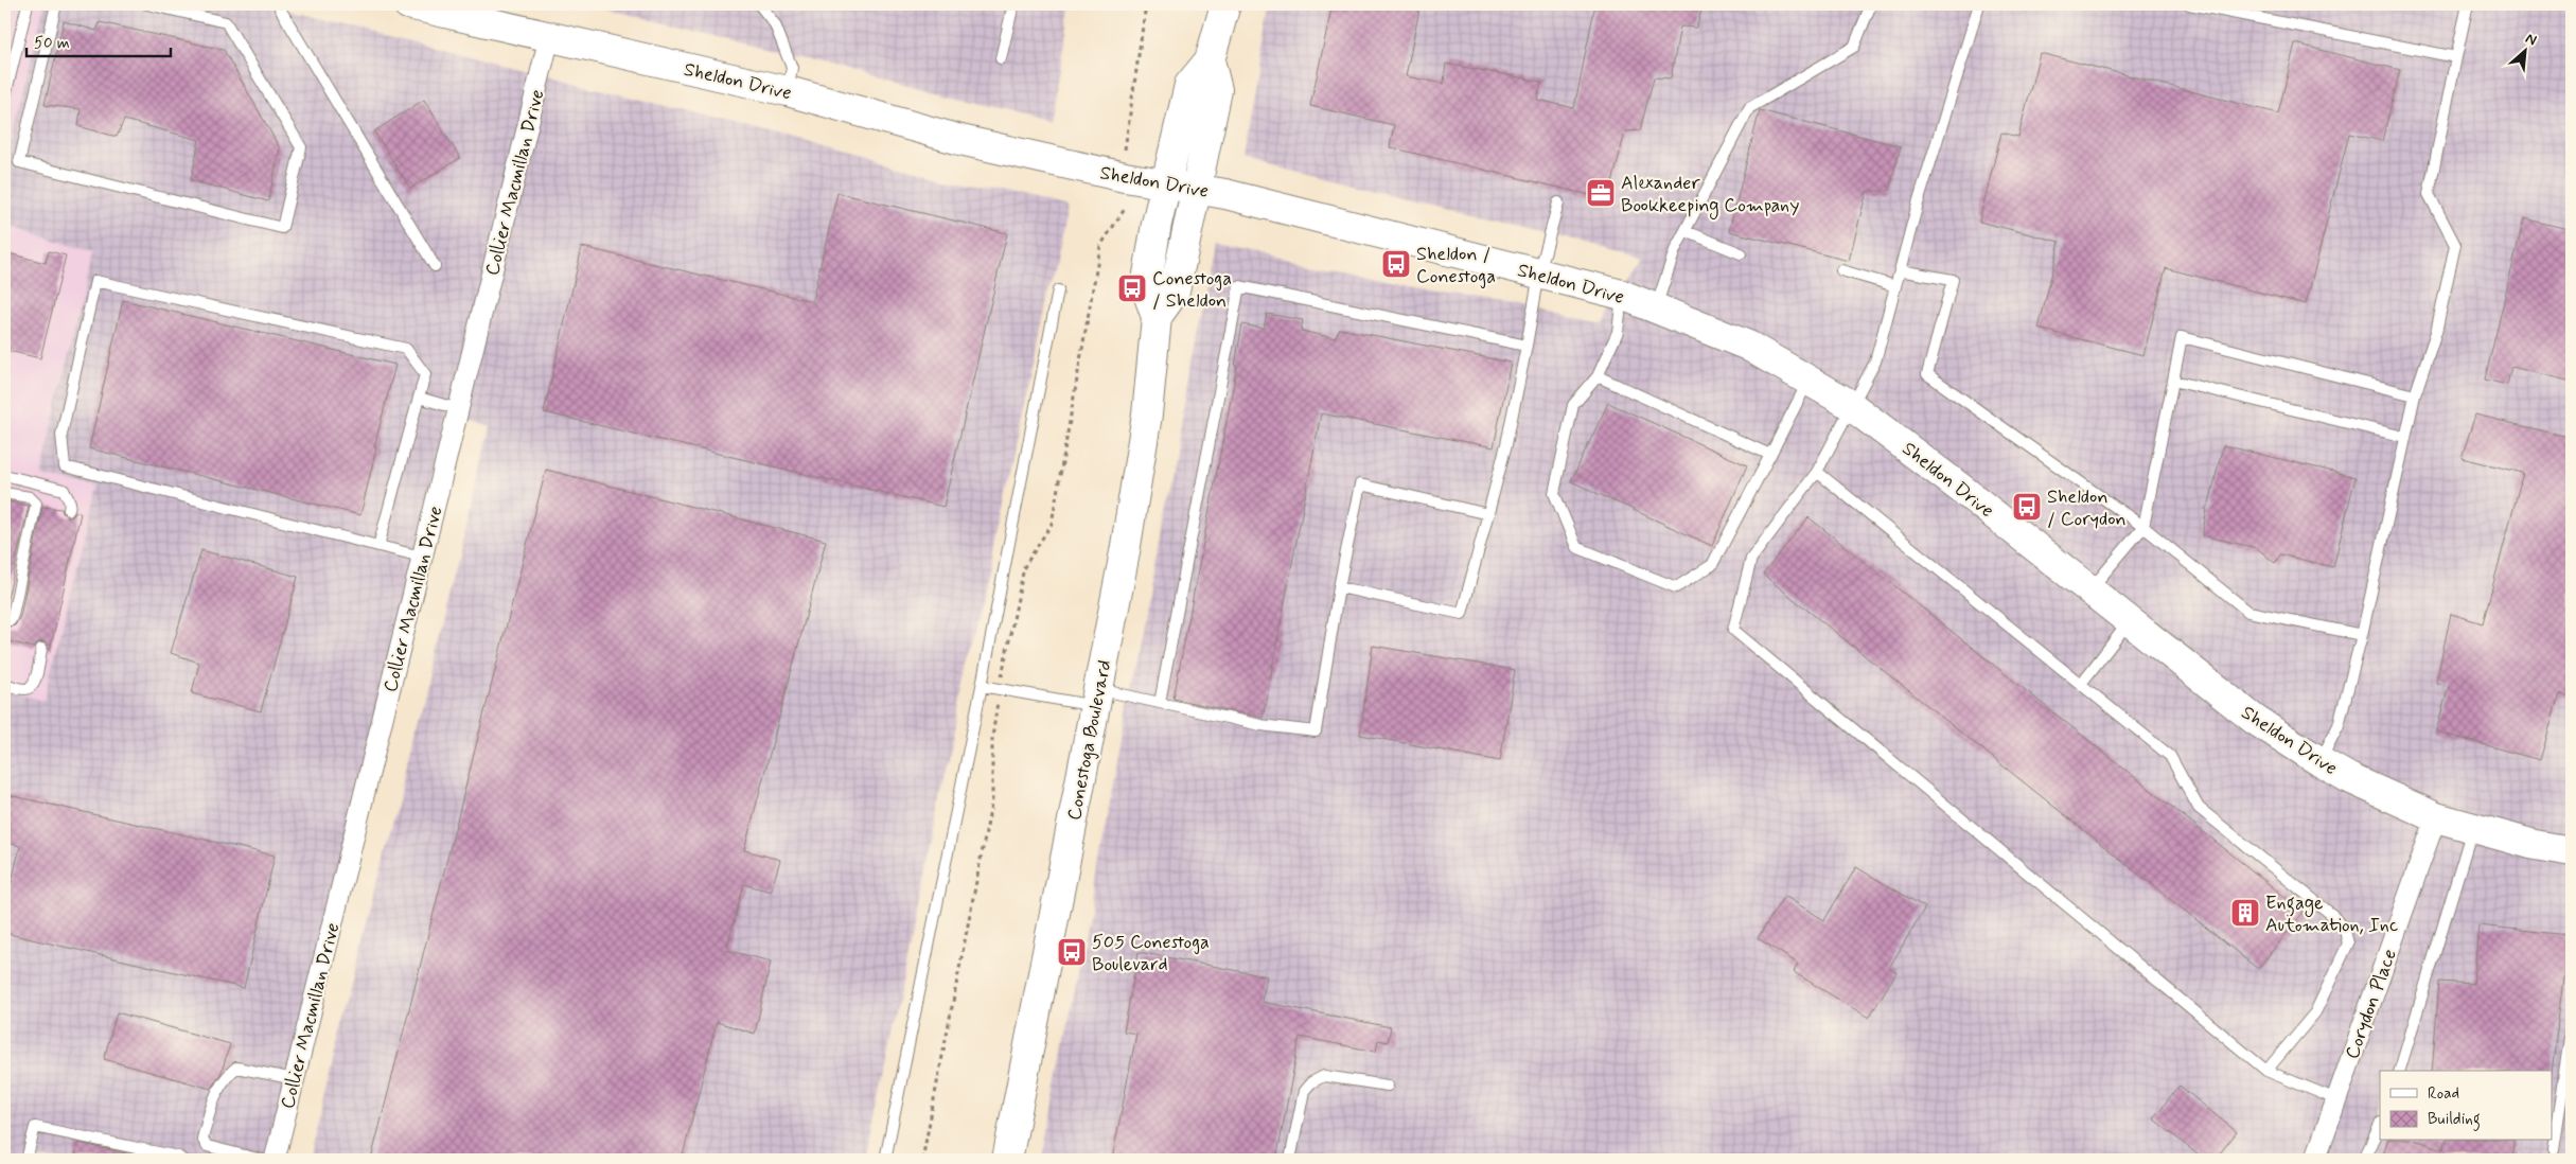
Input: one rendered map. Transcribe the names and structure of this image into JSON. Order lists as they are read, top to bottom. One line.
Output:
{"streets":{"street":["Sheldon Drive","Collier Macmillan Drive","Conestoga Boulevard","Corydon Place"]},"crossings":[["Sheldon Drive","Collier Macmillan Drive"],["Sheldon Drive","Conestoga Boulevard"],["Sheldon Drive","Corydon Place"]],"places":{"office":["Alexander Bookkeeping Company"],"bus stop":["Sheldon / Conestoga","Conestoga / Sheldon","Sheldon / Corydon","505 Conestoga Boulevard"],"building":["Engage Automation, Inc"]},"legend":["Road","Building"],"scale_bar":"50 m","north":"top right"}
